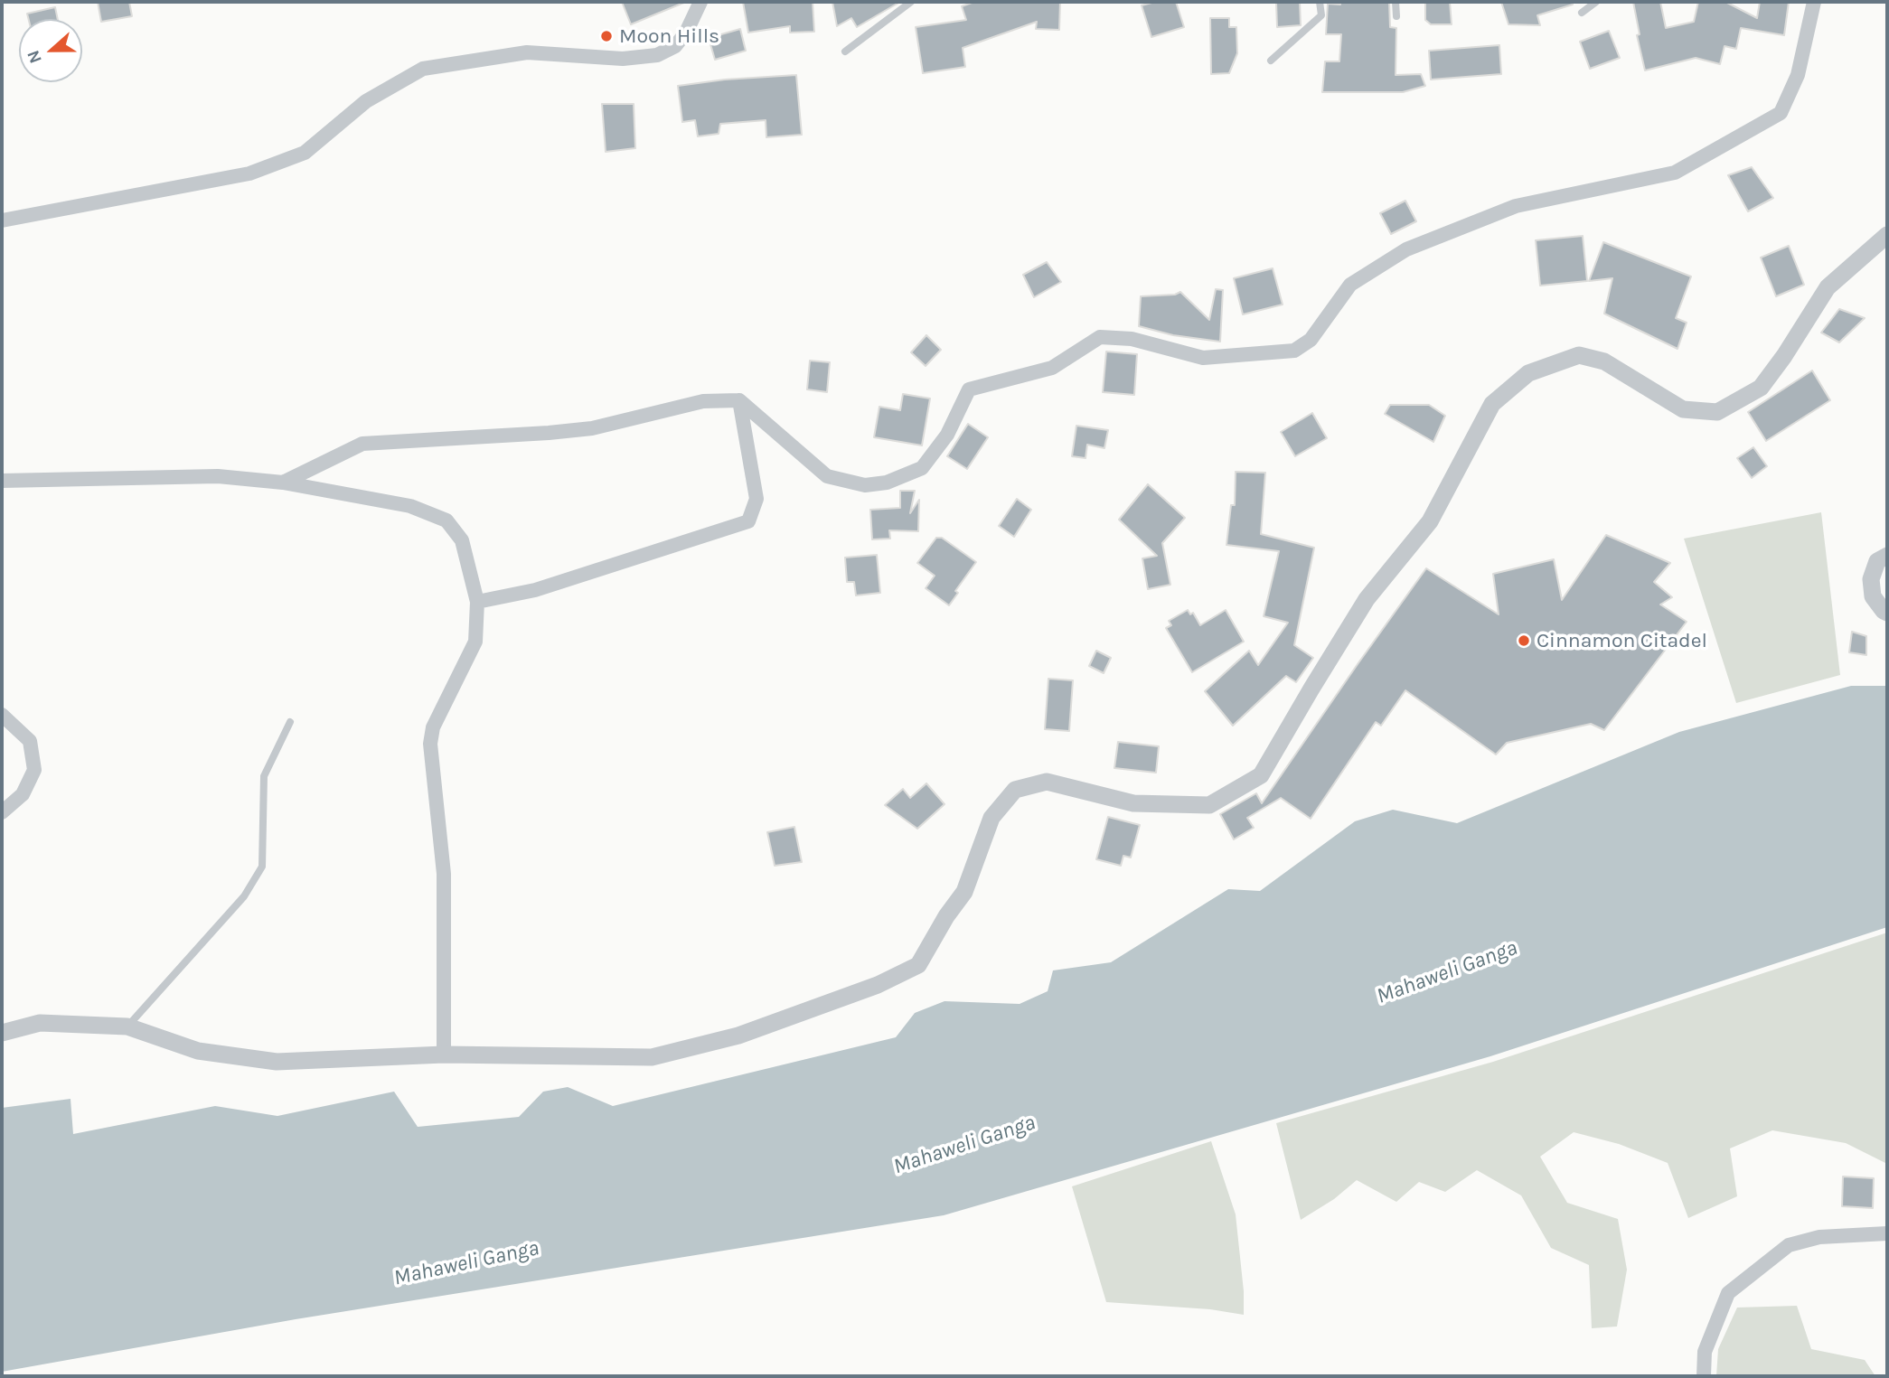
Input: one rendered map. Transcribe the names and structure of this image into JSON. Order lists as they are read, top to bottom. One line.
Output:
{"water":["Mahaweli Ganga"],"places":["Moon Hills","Cinnamon Citadel"],"north":"left"}
